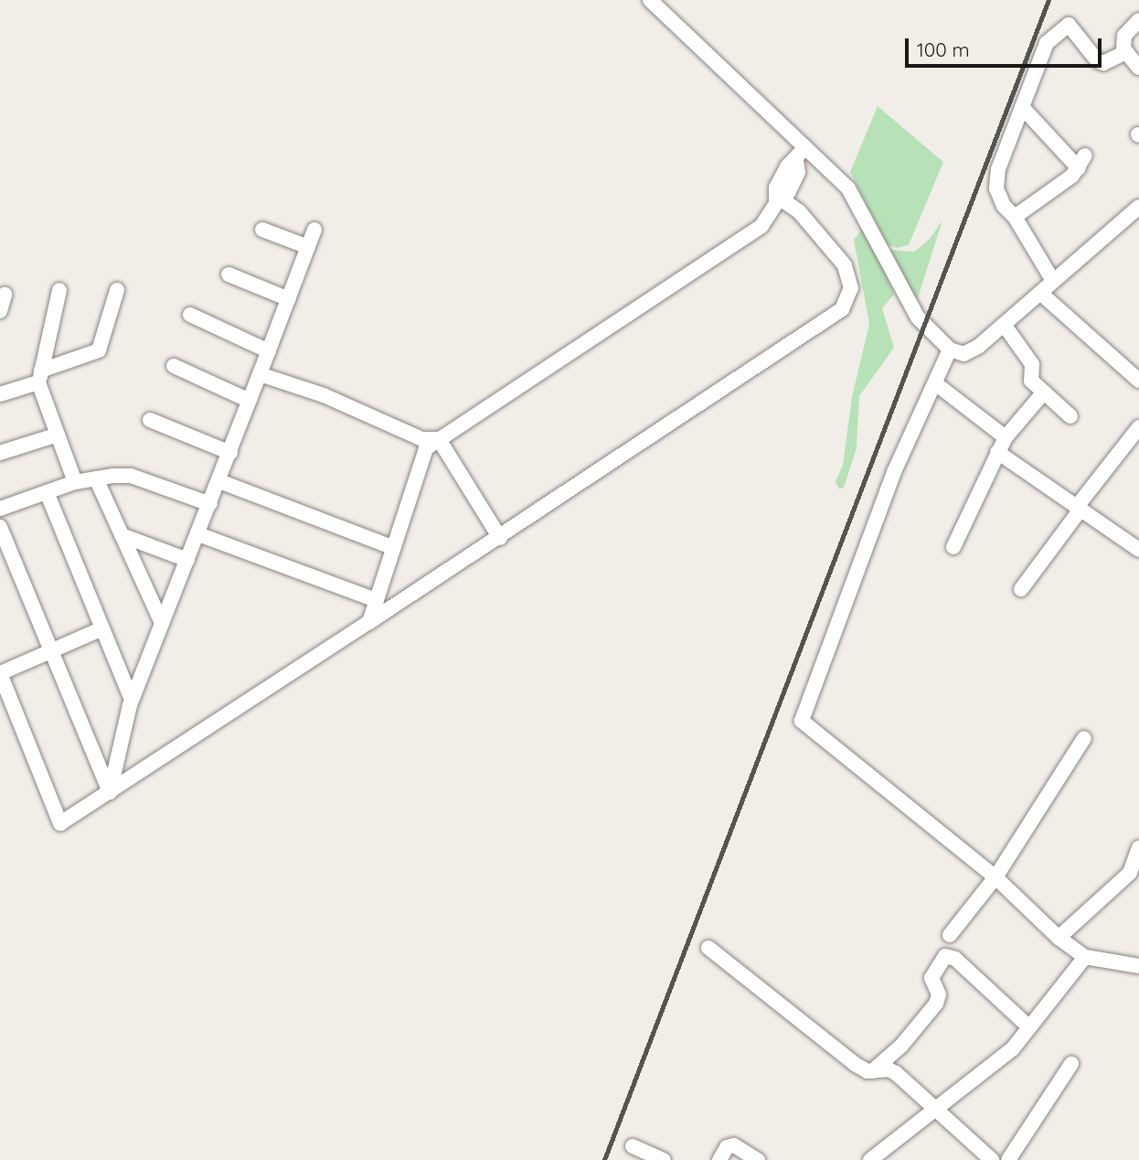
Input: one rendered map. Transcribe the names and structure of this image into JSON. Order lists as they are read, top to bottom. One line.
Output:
{"scale_bar":"100 m"}
